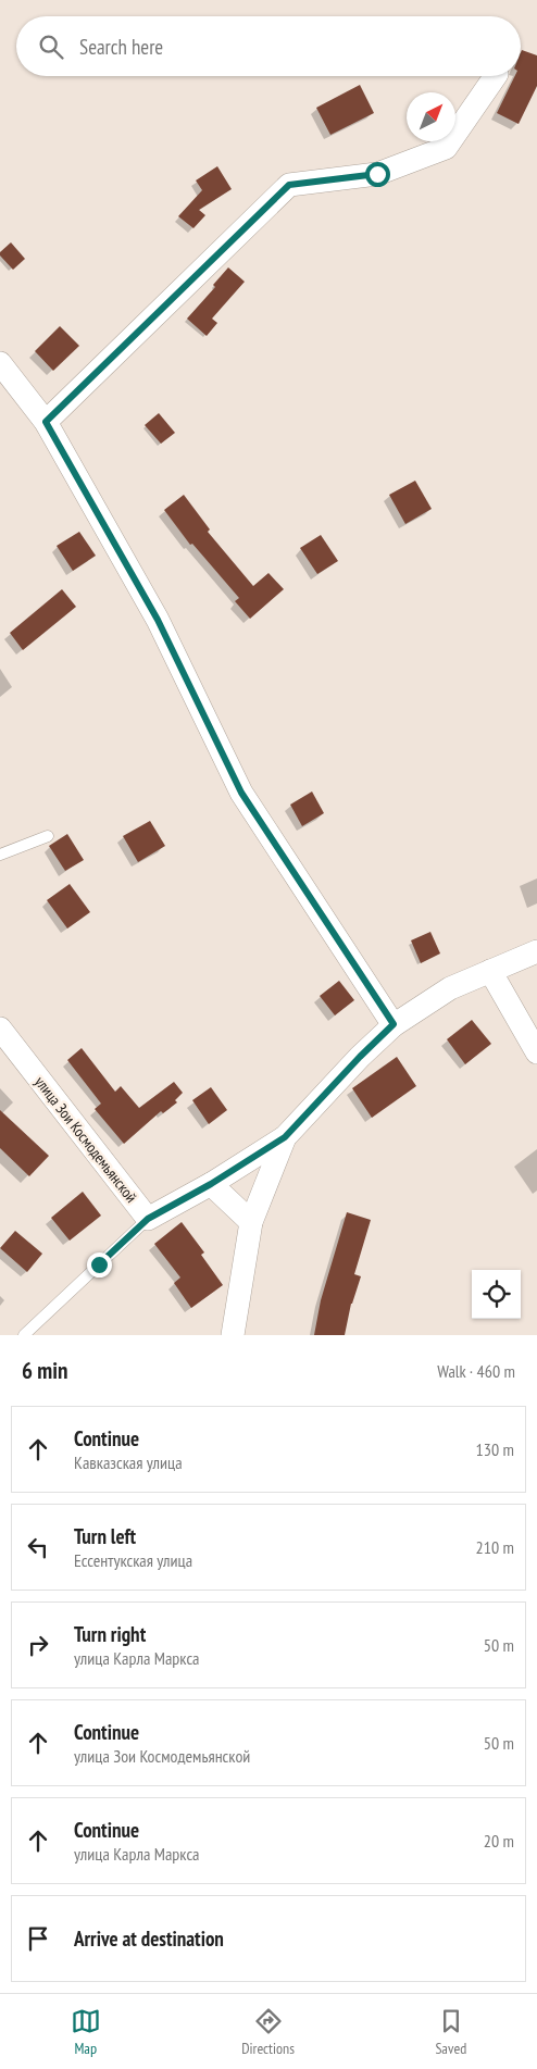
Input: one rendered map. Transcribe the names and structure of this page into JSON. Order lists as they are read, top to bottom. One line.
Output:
{"streets":{"street":["улица Зои Космодемьянской"]},"north":"top right","page":{"search":"Search here","heading":["6 min","Walk · 460 m"],"list":[["Continue","Кавказская улица","130 m"],["Turn left","Ессентукская улица","210 m"],["Turn right","улица Карла Маркса","50 m"],["Continue","улица Зои Космодемьянской","50 m"],["Continue","улица Карла Маркса","20 m"],"Arrive at destination"],"nav":["Map","Directions","Saved"]}}
